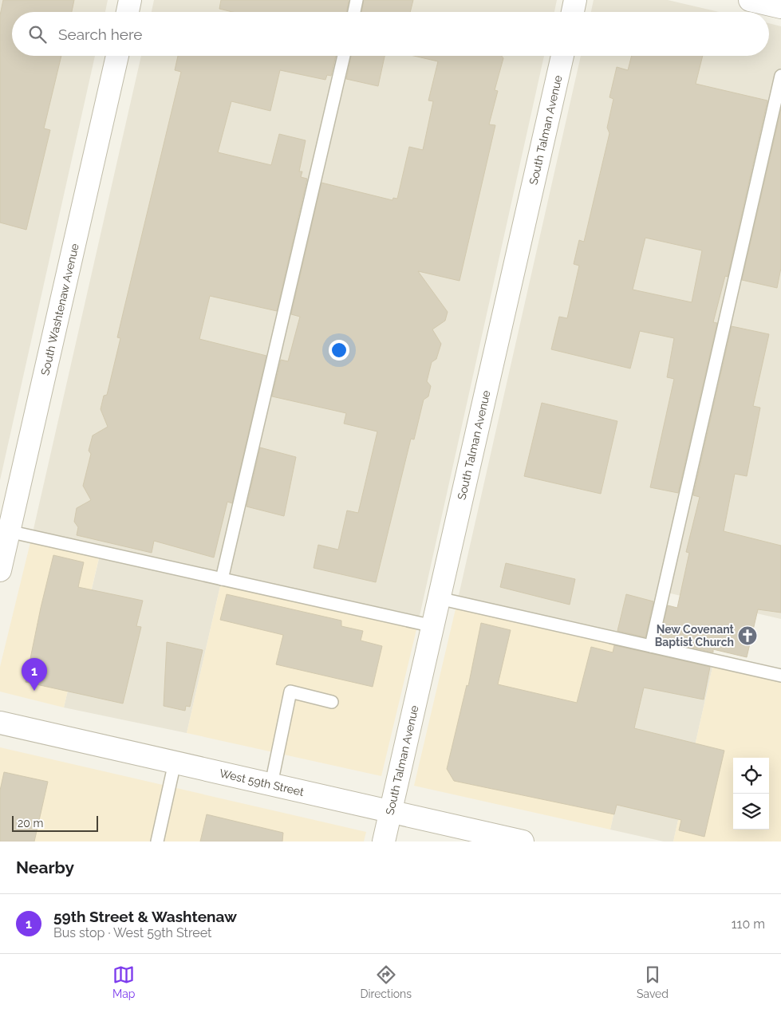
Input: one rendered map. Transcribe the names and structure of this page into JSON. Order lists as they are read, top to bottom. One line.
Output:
{"streets":{"street":["South Talman Avenue","South Washtenaw Avenue","West 59th Street"]},"crossings":[["South Talman Avenue","West 59th Street"]],"places":{"church":["New Covenant Baptist Church"]},"scale_bar":"20 m","page":{"search":"Search here","pins":"1","scale":"20 m","heading":"Nearby","list":[{"mark":"1","name":"59th Street & Washtenaw","note":"Bus stop · West 59th Street","value":"110 m"}],"nav":["Map","Directions","Saved"]}}
